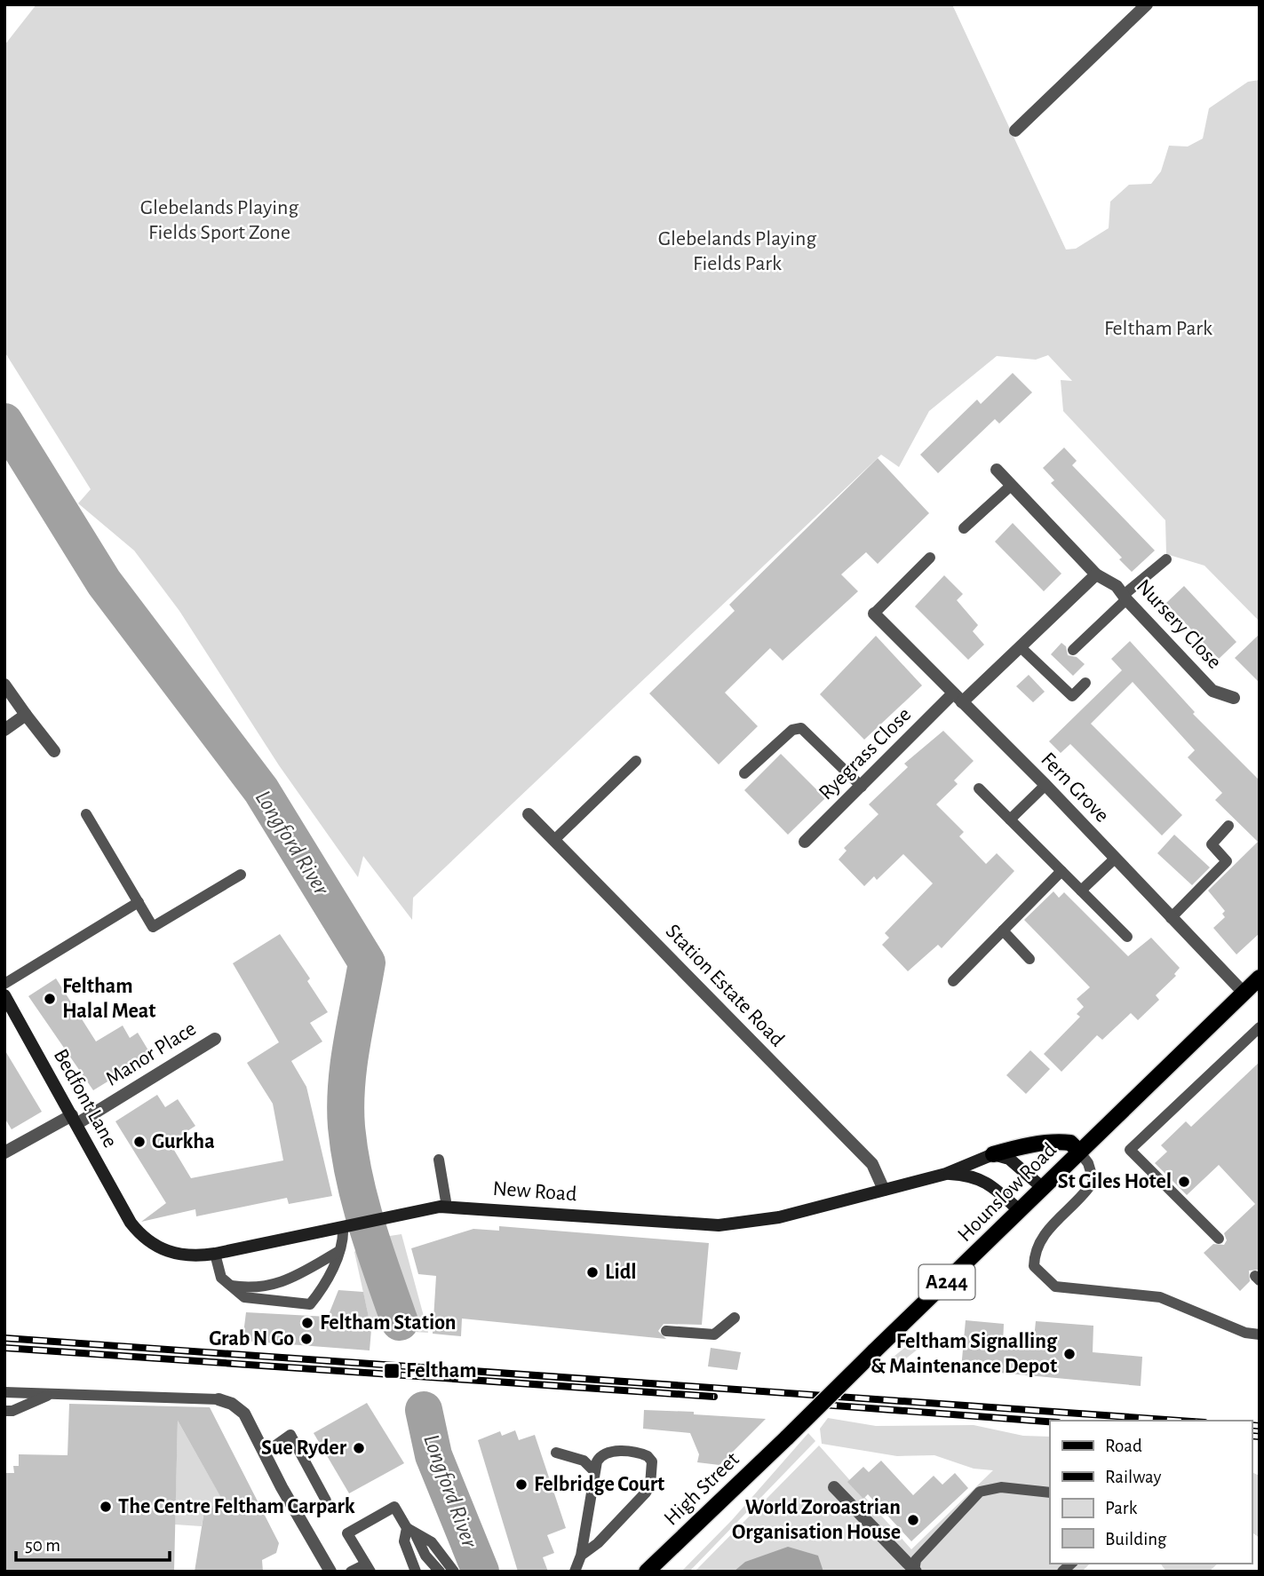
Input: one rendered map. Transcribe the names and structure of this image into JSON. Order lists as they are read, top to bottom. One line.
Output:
{"streets":{"main road":["Bedfont Lane","New Road","Hounslow Road","A244","High Street"],"street":["Nursery Close","Ryegrass Close","Fern Grove","Station Estate Road","Manor Place"]},"crossings":[["Ryegrass Close","Fern Grove"],["Fern Grove","Hounslow Road"],["Station Estate Road","New Road"],["Manor Place","Bedfont Lane"],["Bedfont Lane","New Road"],["Hounslow Road","High Street"]],"water":["Longford River"],"parks":["Glebelands Playing Fields Sport Zone","Glebelands Playing Fields Park","Feltham Park"],"places":{"other":["Feltham Halal Meat","Gurkha","St Giles Hotel","Lidl","Feltham Station","Grab N Go","Feltham Signalling & Maintenance Depot","Sue Ryder","Felbridge Court","The Centre Feltham Carpark","World Zoroastrian Organisation House"],"transit":["Feltham"]},"legend":["Road","Railway","Park","Building"],"scale_bar":"50 m"}
